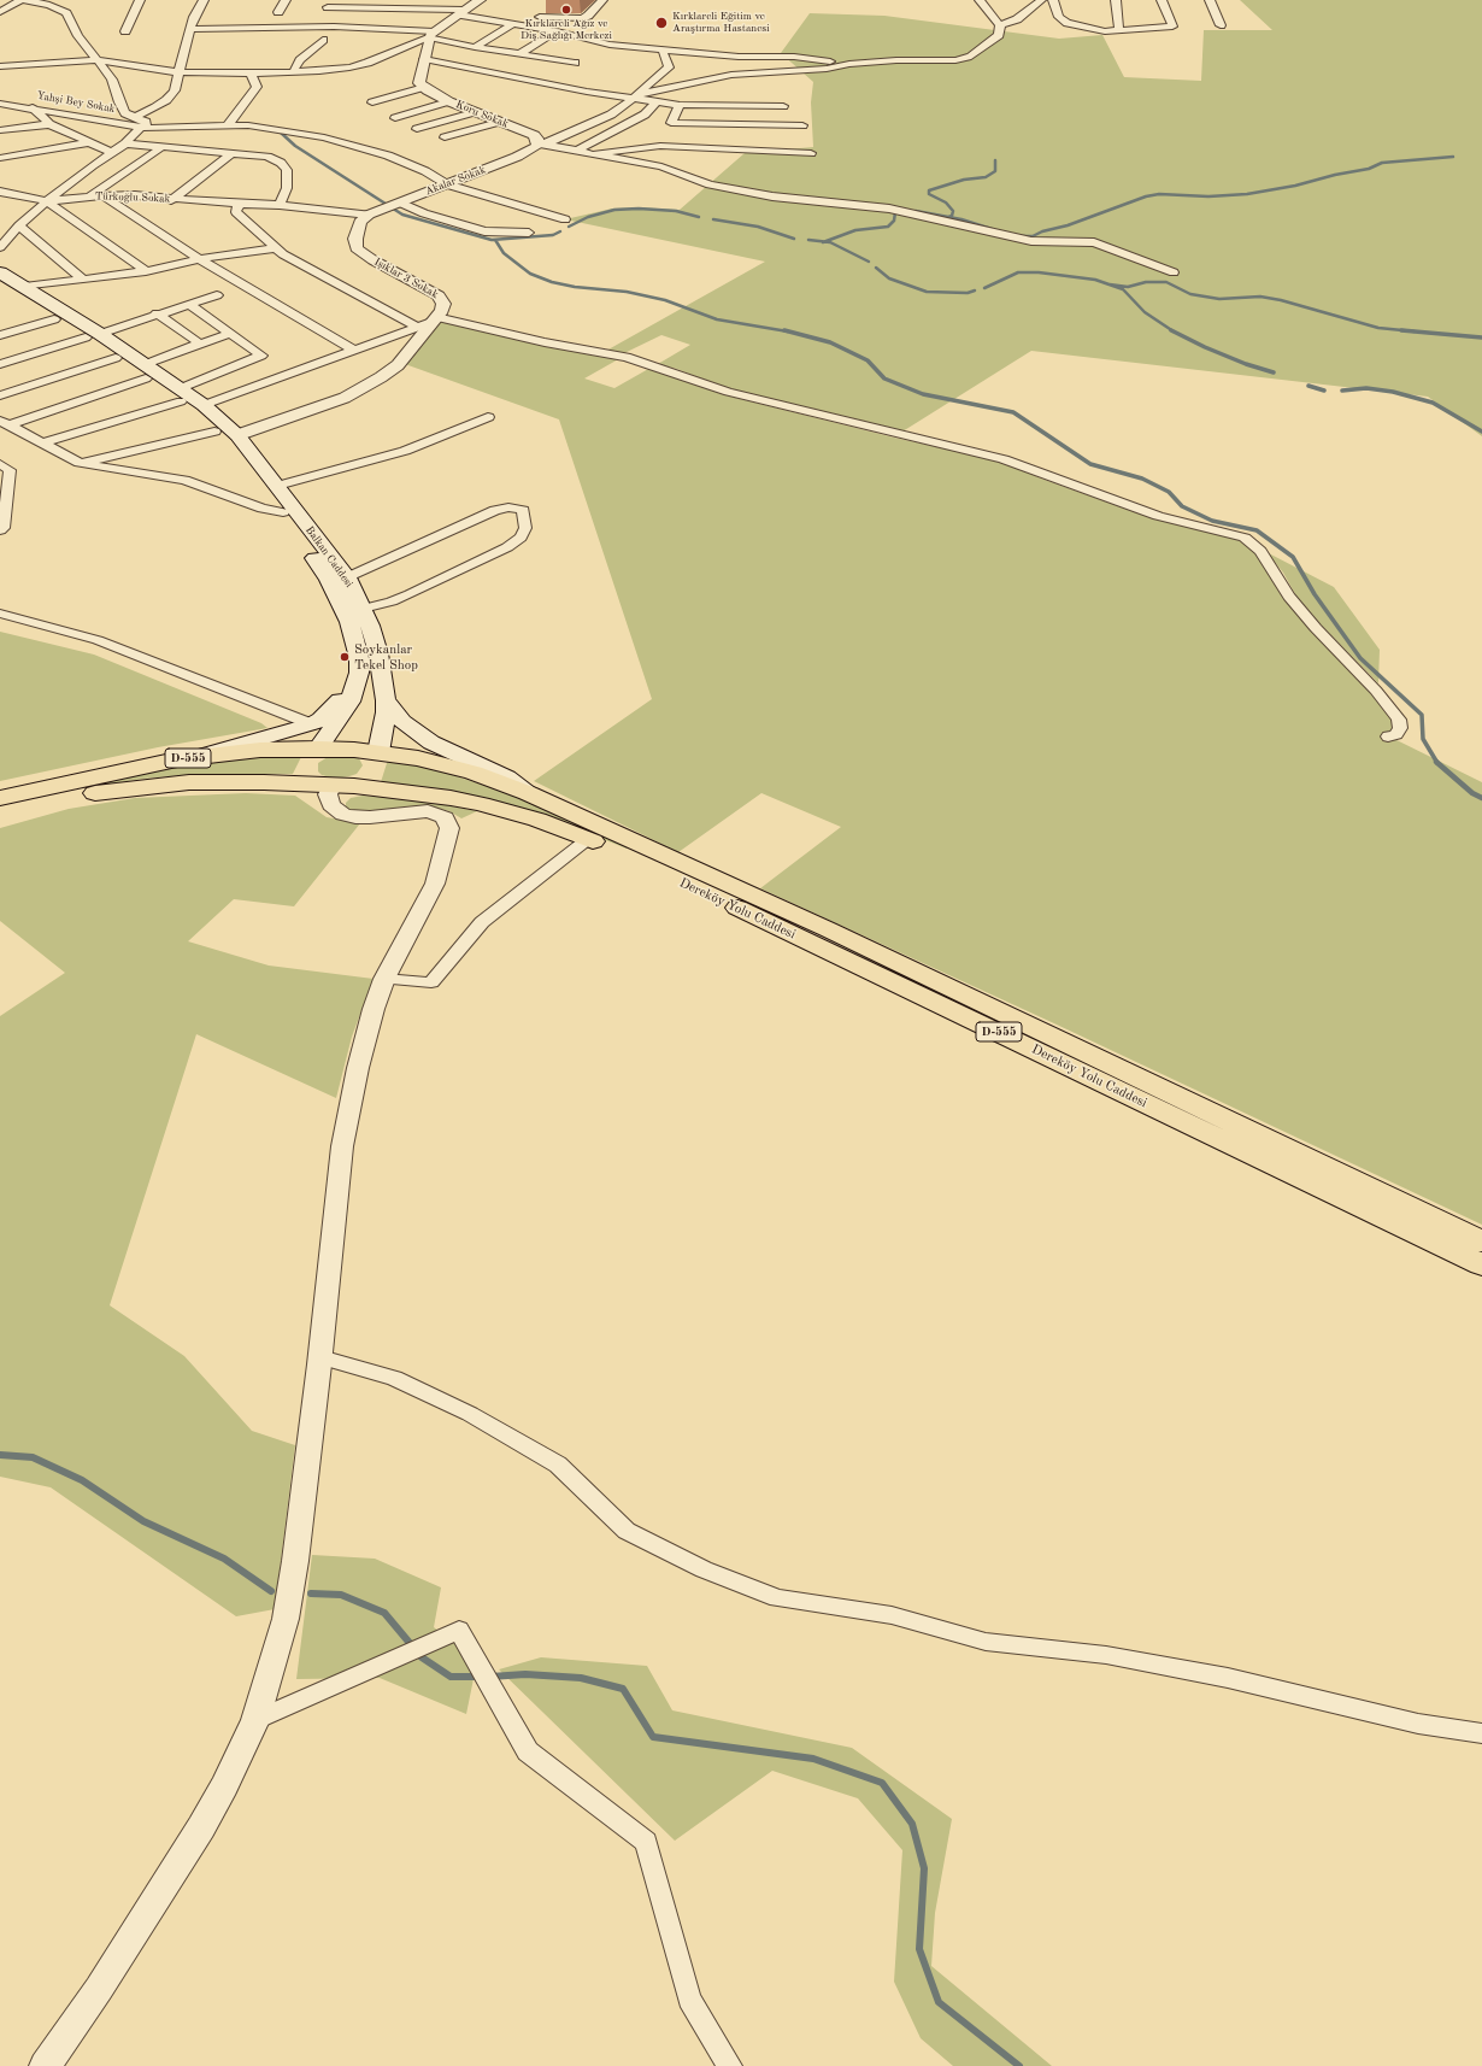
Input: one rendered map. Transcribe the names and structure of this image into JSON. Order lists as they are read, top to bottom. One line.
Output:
{"streets":{"highway":["D-555","Dereköy Yolu Caddesi"],"main road":["Balkan Caddesi"],"street":["Yahşi Bey Sokak","Koru Sokak","Akalar Sokak","Türkoğlu Sokak","Işıklar 3 Sokak"]},"crossings":[["Yahşi Bey Sokak","Akalar Sokak"],["Koru Sokak","Akalar Sokak"],["Akalar Sokak","Türkoğlu Sokak"],["Akalar Sokak","Işıklar 3 Sokak"],["Türkoğlu Sokak","Işıklar 3 Sokak"],["Balkan Caddesi","D-555"],["D-555","Dereköy Yolu Caddesi"]],"places":["Kırklareli Ağız ve Diş Sağlığı Merkezi","Kırklareli Eğitim ve Araştırma Hastanesi","Soykanlar Tekel Shop"]}
